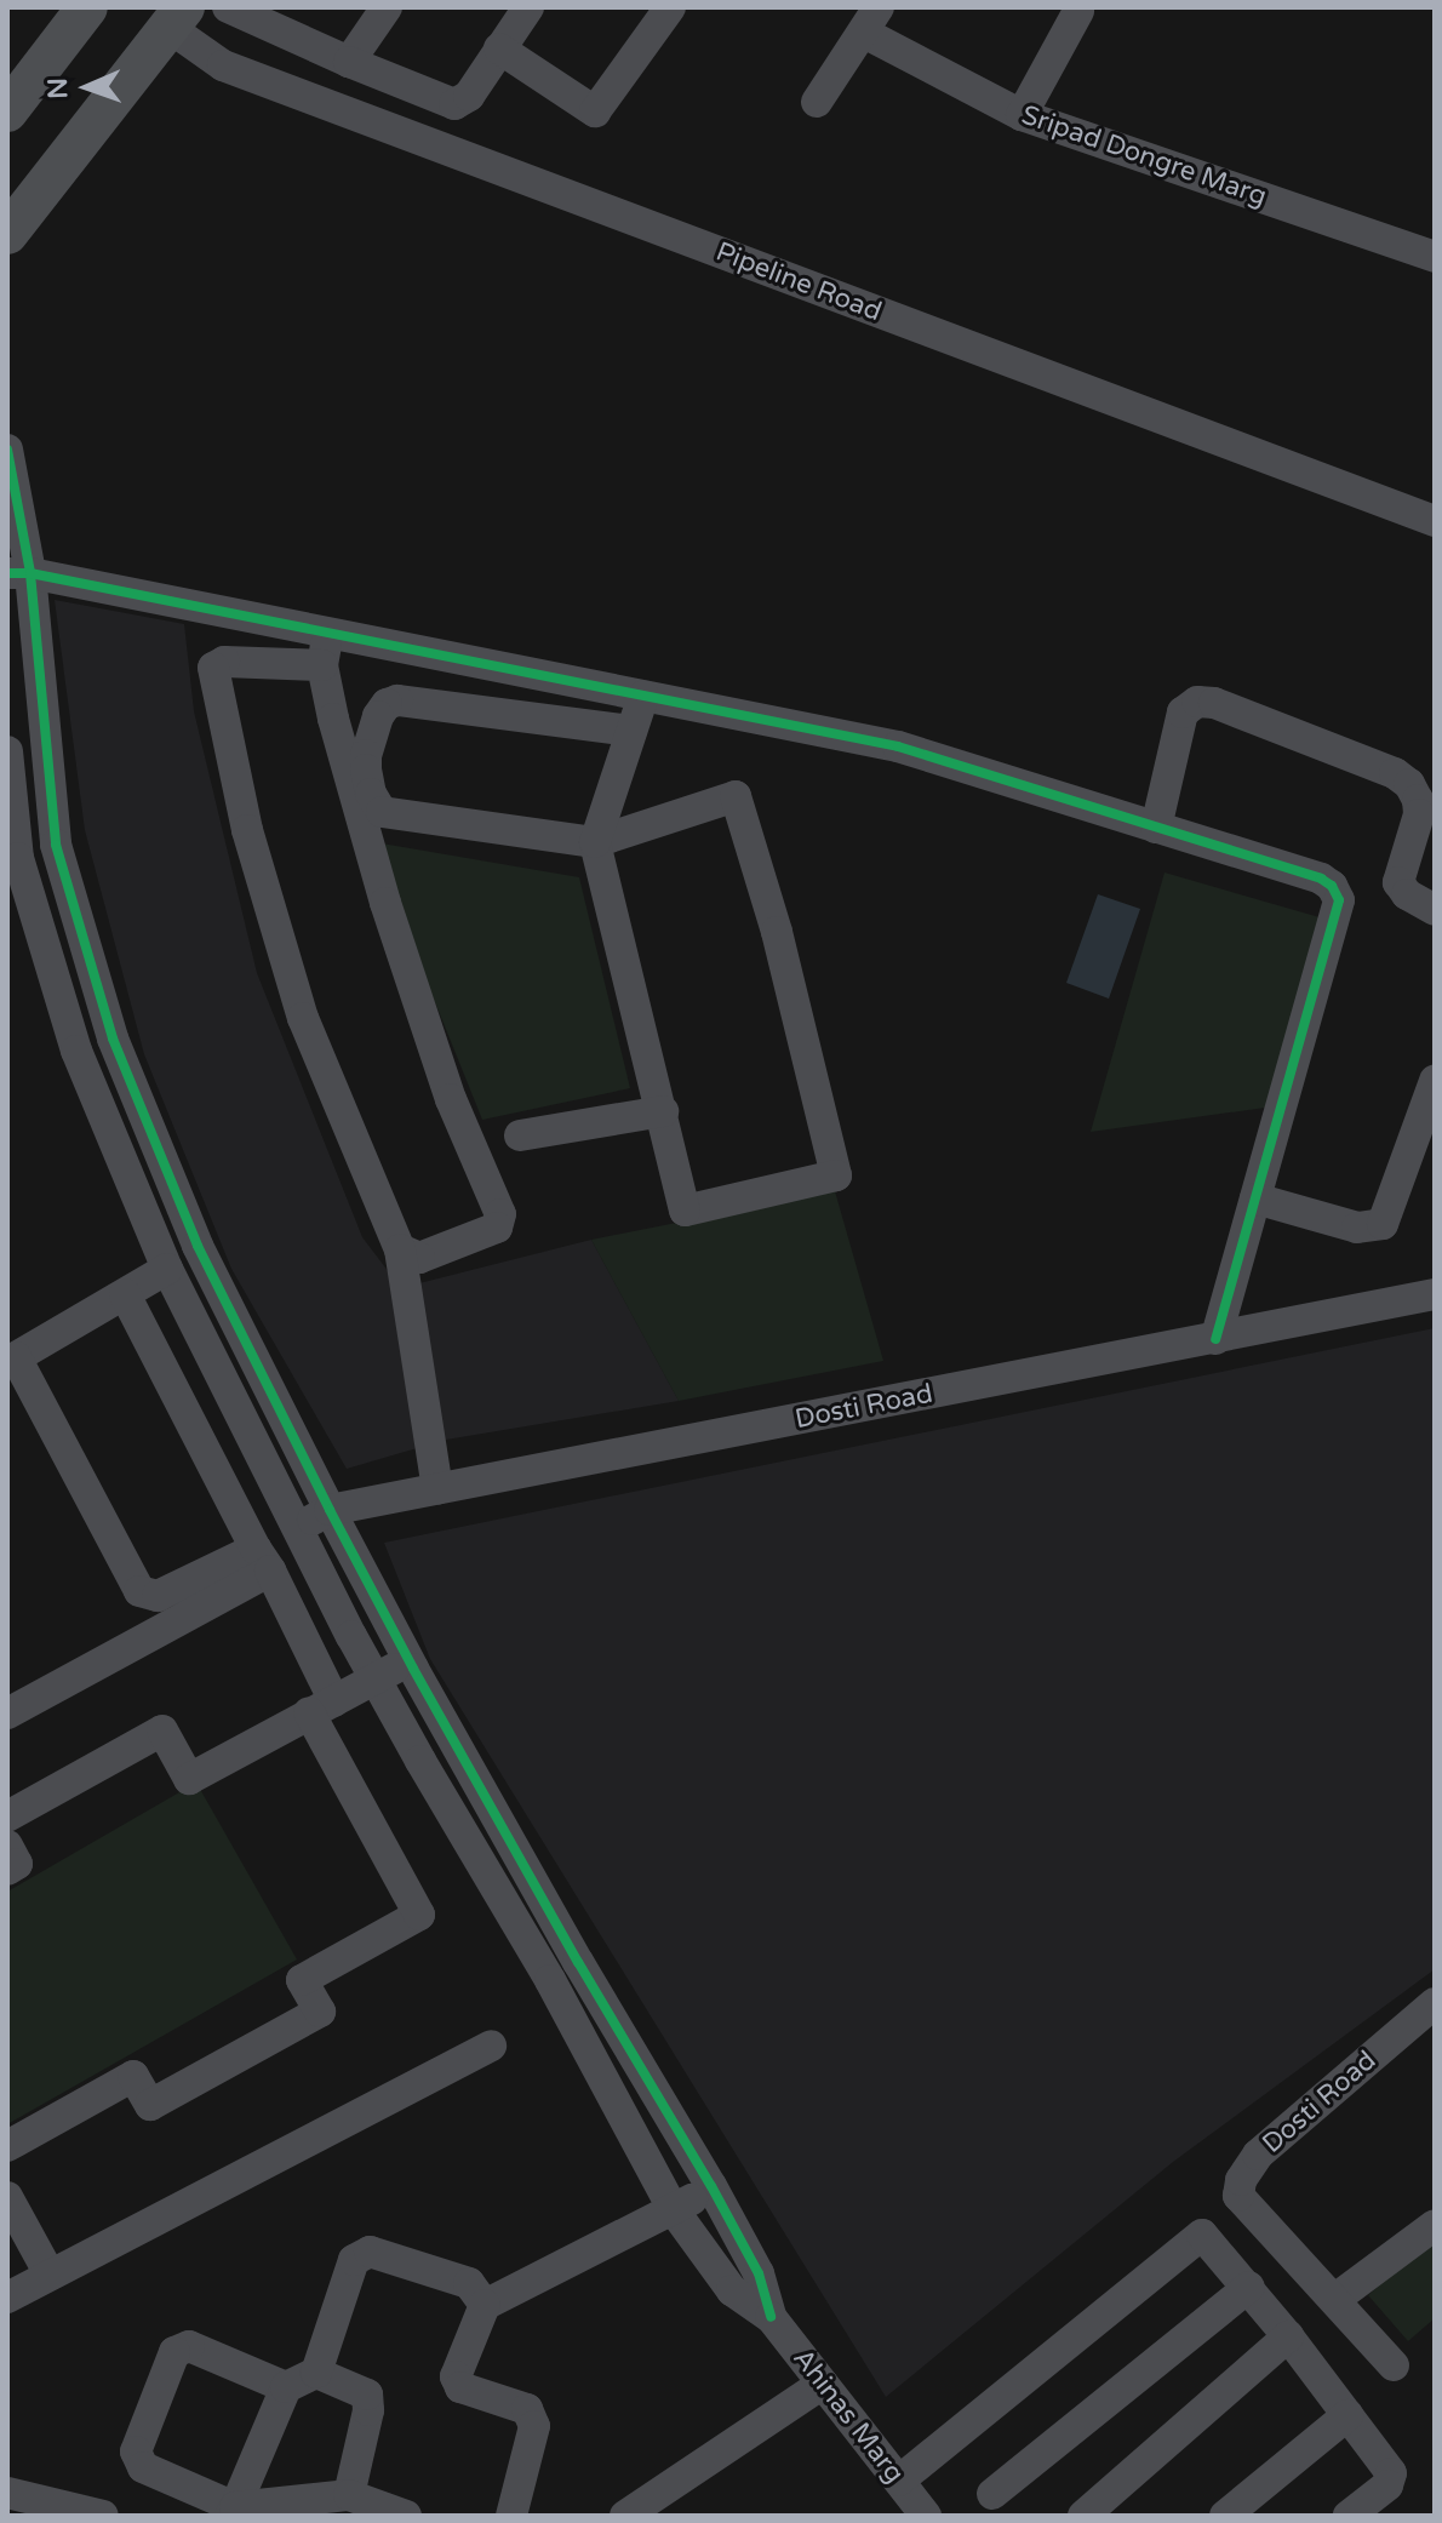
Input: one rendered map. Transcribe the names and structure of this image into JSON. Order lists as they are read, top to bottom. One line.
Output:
{"streets":{"street":["Sripad Dongre Marg","Pipeline Road","Dosti Road","Ahinas Marg"]},"north":"left"}
